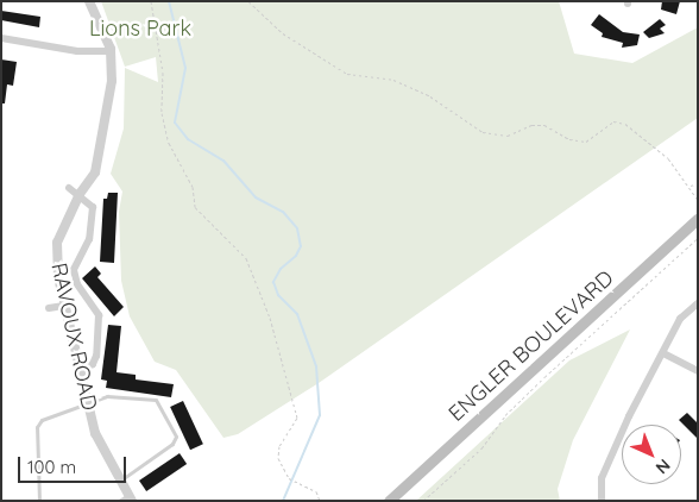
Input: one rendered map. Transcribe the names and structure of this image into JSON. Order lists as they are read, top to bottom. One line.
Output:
{"streets":{"main road":["ENGLER BOULEVARD"],"street":["RAVOUX ROAD"]},"parks":["Lions Park"],"scale_bar":"100 m","north":"bottom right"}
